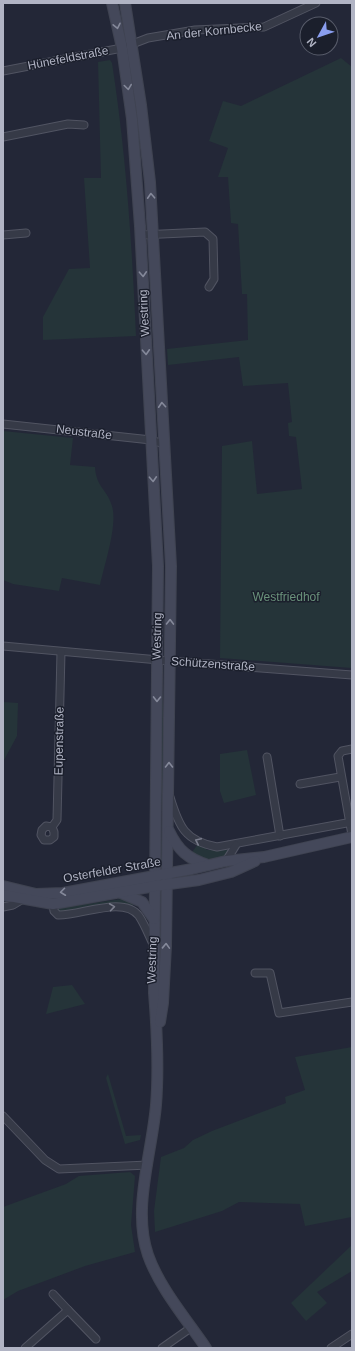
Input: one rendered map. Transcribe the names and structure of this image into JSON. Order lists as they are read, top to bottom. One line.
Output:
{"streets":{"main road":["Westring","Osterfelder Straße"],"street":["An der Kornbecke","Hünefeldstraße","Neustraße","Schützenstraße","Eupenstraße"]},"crossings":[["An der Kornbecke","Hünefeldstraße"],["An der Kornbecke","Westring"],["Hünefeldstraße","Westring"],["Westring","Neustraße"],["Westring","Schützenstraße"],["Westring","Osterfelder Straße"],["Schützenstraße","Eupenstraße"]],"parks":["Westfriedhof"],"north":"bottom left"}
